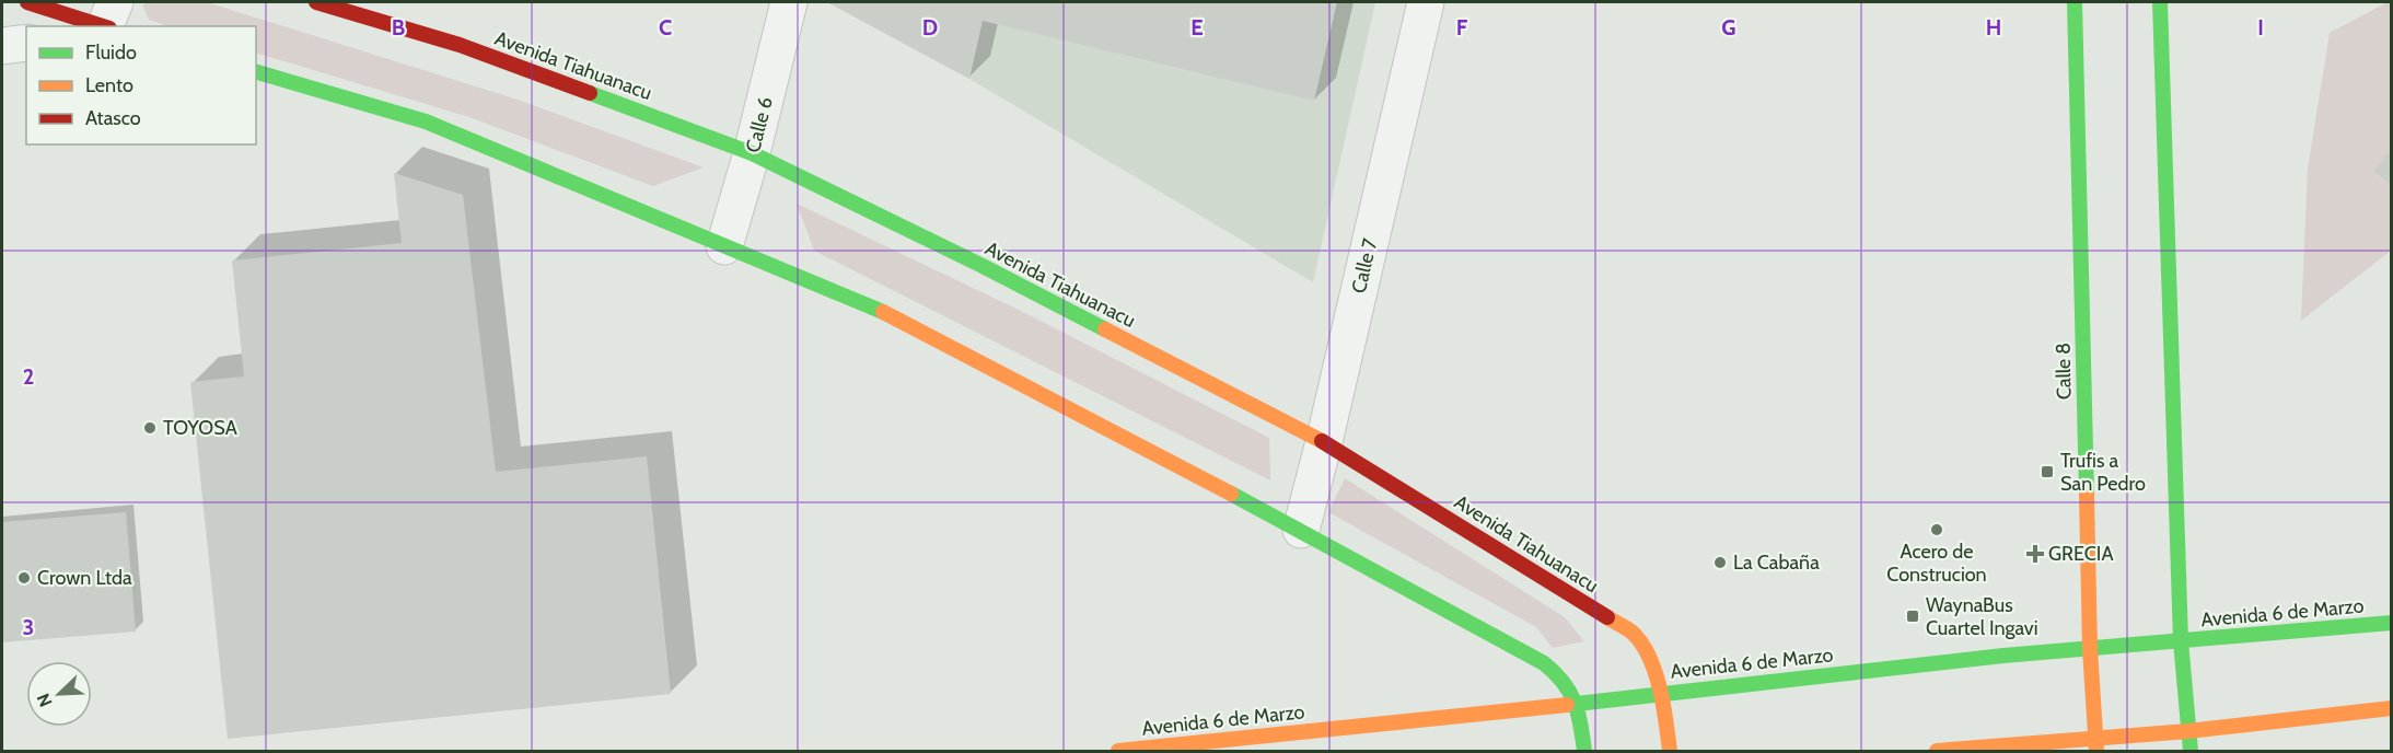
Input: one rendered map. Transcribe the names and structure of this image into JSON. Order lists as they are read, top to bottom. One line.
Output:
{"streets":{"main road":["Avenida Tiahuanacu","Calle 8","Avenida 6 de Marzo"],"street":["Calle 6","Calle 7"]},"crossings":[["Avenida Tiahuanacu","Calle 6"],["Avenida Tiahuanacu","Calle 7"],["Avenida Tiahuanacu","Avenida 6 de Marzo"],["Calle 8","Avenida 6 de Marzo"]],"places":{"other":["TOYOSA","Acero de Construcion","La Cabaña","Crown Ltda"],"transit":["Trufis a San Pedro","WaynaBus Cuartel Ingavi"],"health":["GRECIA"]},"legend":["Fluido","Lento","Atasco"],"north":"bottom left","grid":{"columns":["B","C","D","E","F","G","H","I"],"rows":["2","3"]}}
